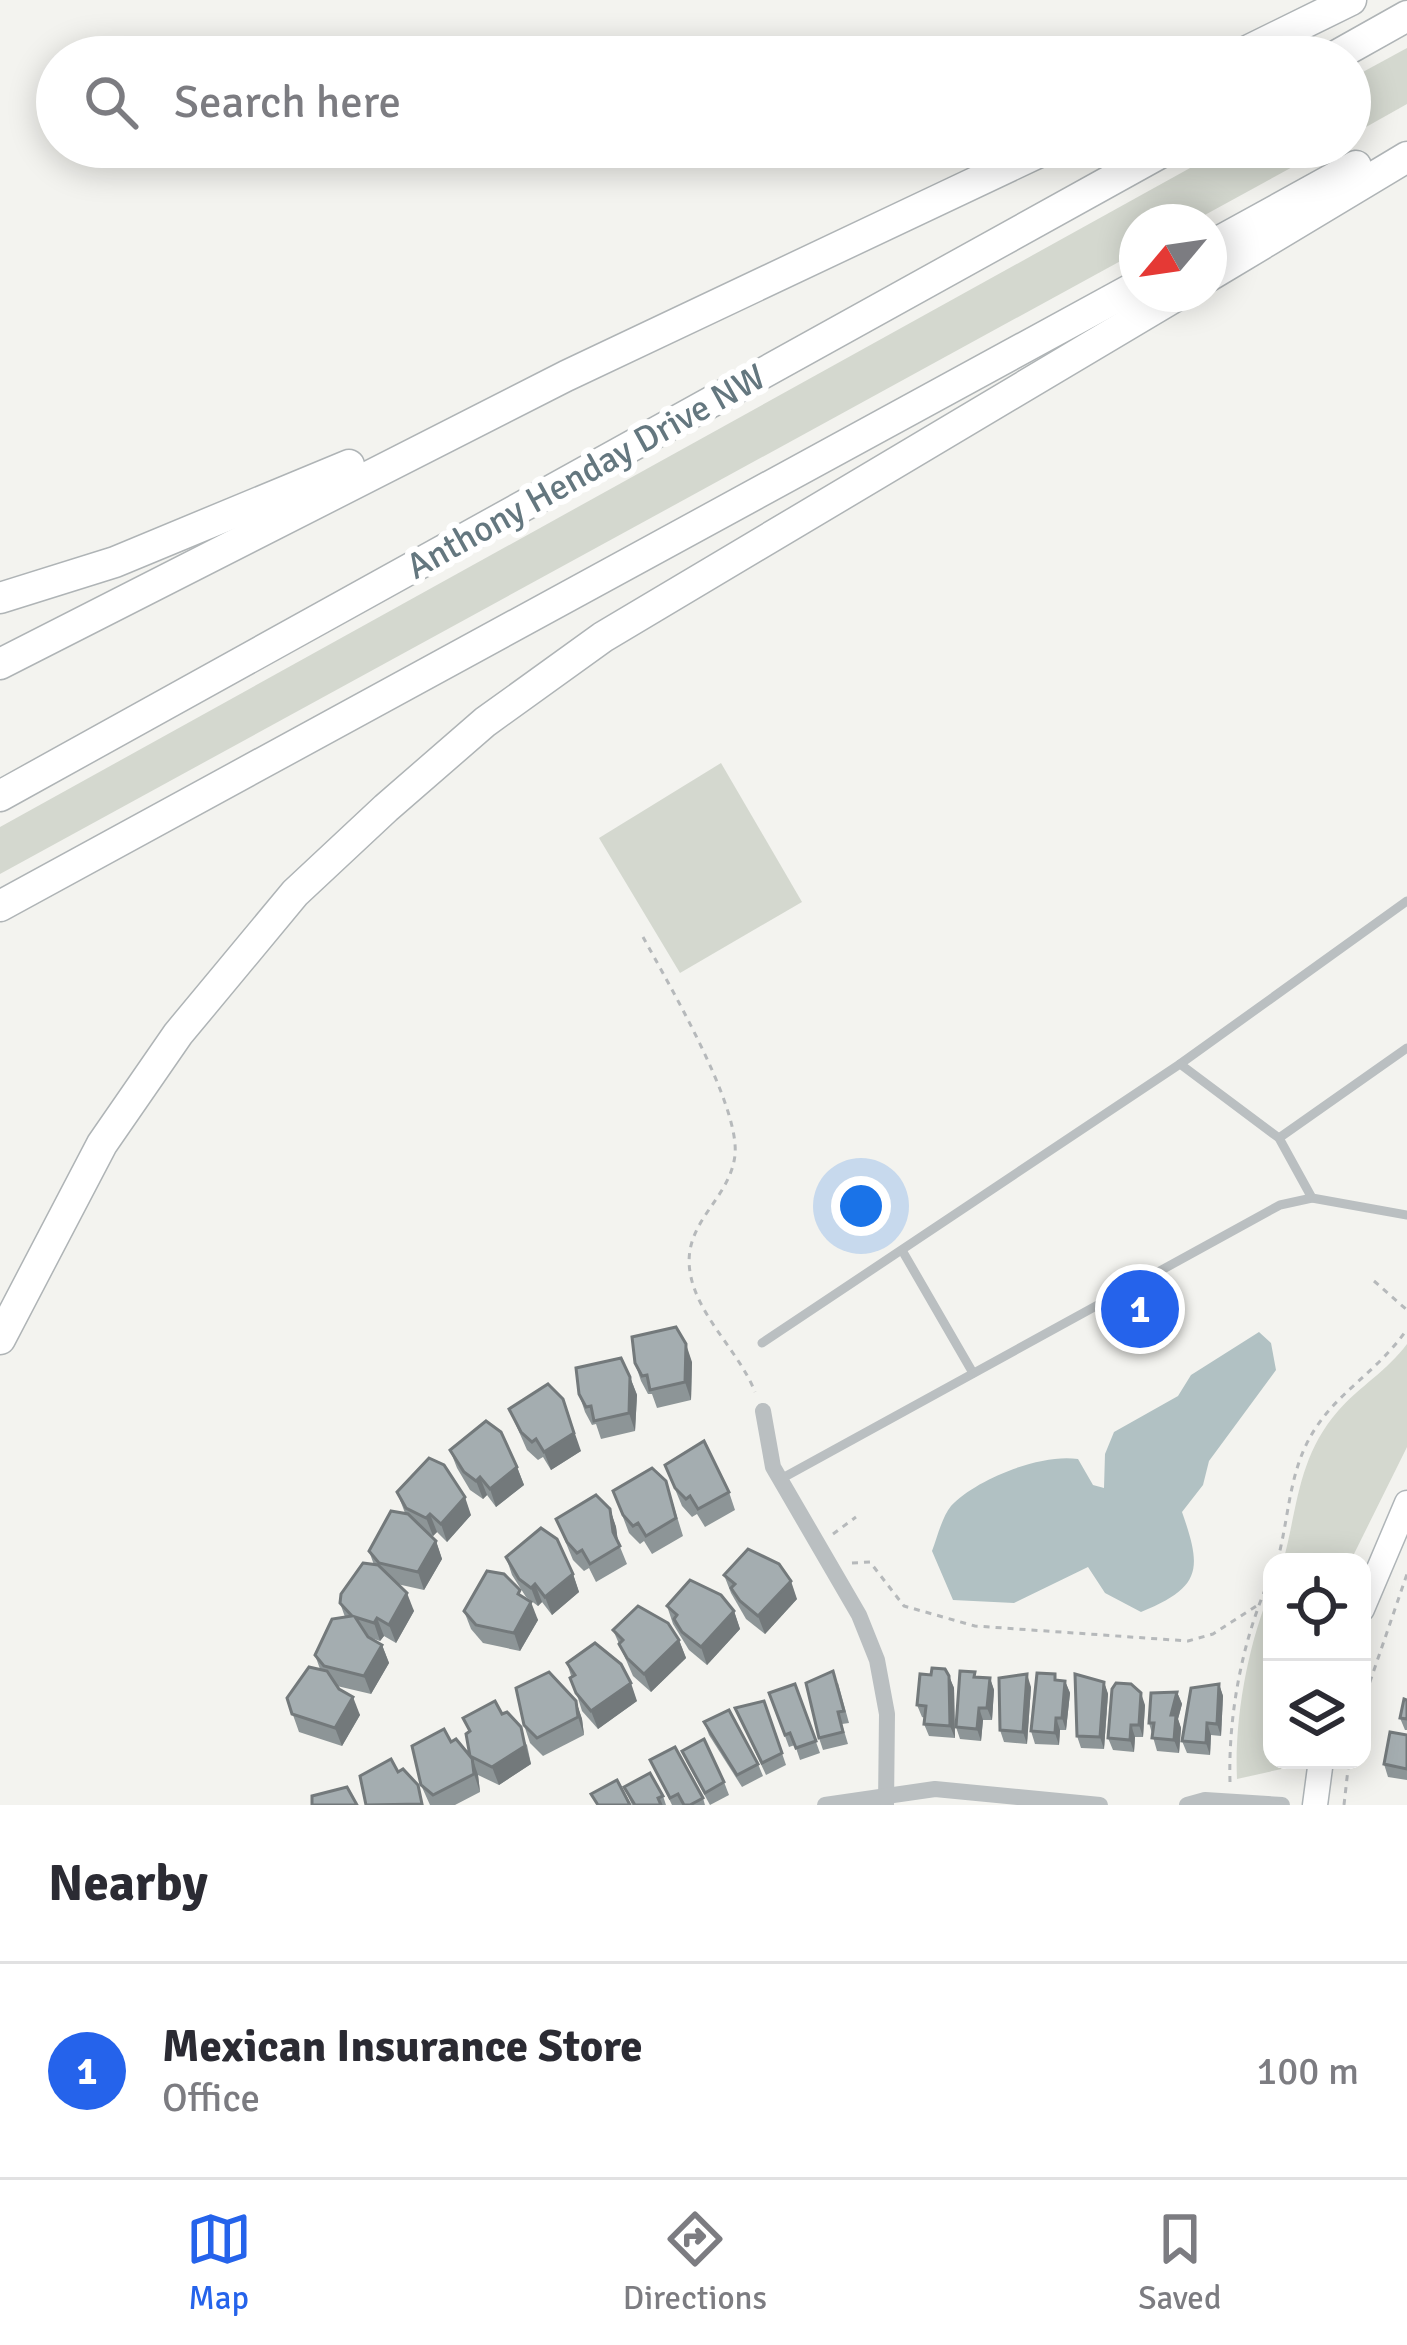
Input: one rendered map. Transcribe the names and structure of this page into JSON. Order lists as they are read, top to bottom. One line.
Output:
{"streets":{"highway":["Anthony Henday Drive NW"]},"north":"bottom left","page":{"search":"Search here","pins":"1","heading":"Nearby","list":[{"mark":"1","name":"Mexican Insurance Store","note":"Office","value":"100 m"}],"nav":["Map","Directions","Saved"]}}
